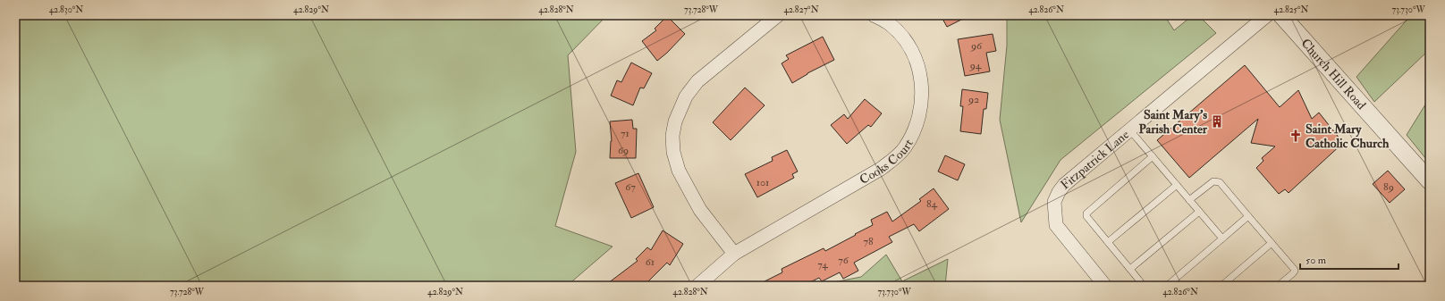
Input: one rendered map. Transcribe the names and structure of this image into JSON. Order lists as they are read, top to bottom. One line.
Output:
{"streets":{"street":["Church Hill Road","Cooks Court","Fitzpatrick Lane"]},"places":{"building":["Saint Mary's Parish Center"],"church":["Saint Mary Catholic Church"]},"house_numbers":["96","94","92","71","69","101","67","89","84","78","76","61","74"],"scale_bar":"50 m","coordinates":["42.830°N","42.829°N","42.828°N","73.728°W","42.827°N","42.826°N","42.825°N","73.730°W"]}
